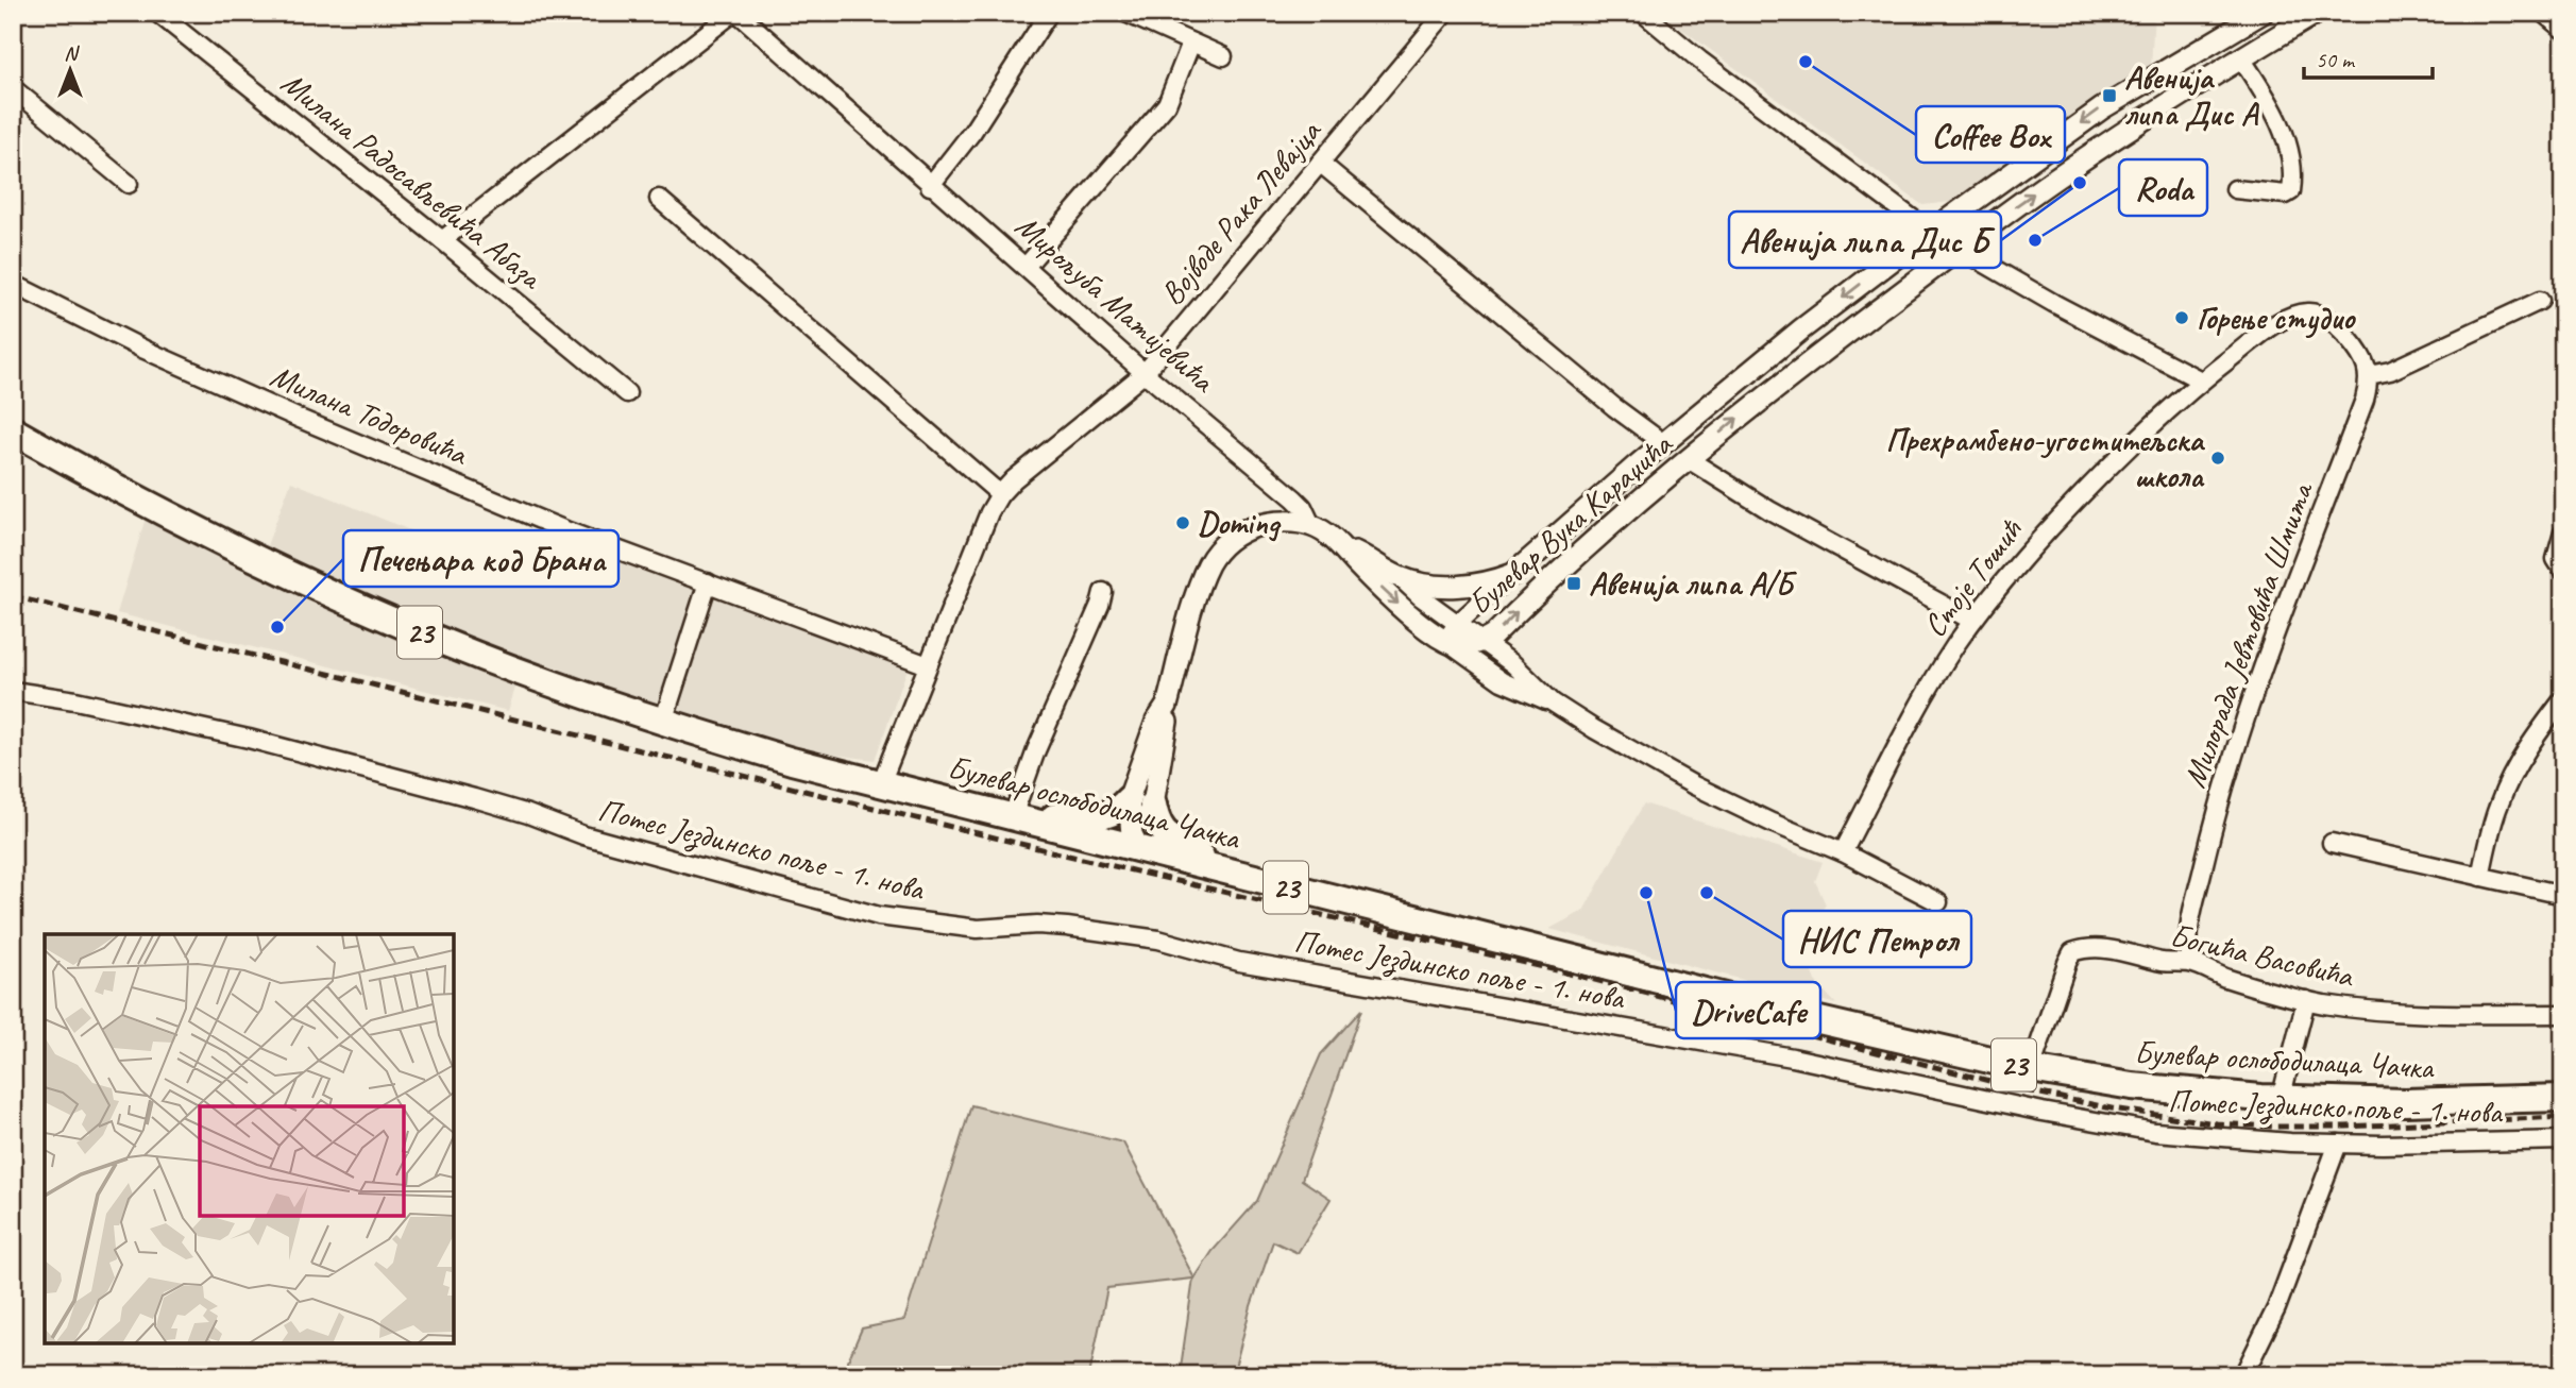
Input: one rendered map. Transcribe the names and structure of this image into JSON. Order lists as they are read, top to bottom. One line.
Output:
{"streets":{"main road":["23","Булевар ослободилаца Чачка"],"street":["Милана Радосављевића Абаза","Војводе Рака Левајца","Мирољуба Матијевића","Милана Тодоровића","Булевар Вука Караџића","Стоје Тошић","Милорада Јевтовића Шмита","Потес Јездинско поље - 1. нова","Богића Васовића"]},"crossings":[["Војводе Рака Левајца","Мирољуба Матијевића"],["Војводе Рака Левајца","Милана Тодоровића"],["Војводе Рака Левајца","Булевар ослободилаца Чачка"],["Мирољуба Матијевића","Булевар Вука Караџића"],["Стоје Тошић","Милорада Јевтовића Шмита"],["Милорада Јевтовића Шмита","Богића Васовића"],["Булевар ослободилаца Чачка","Богића Васовића"]],"places":{"other":["Coffee Box","Авенија липа Дис Б","Roda","Горење студио","Прехрамбено-угоститељска школа","Doming","Печењара код Брана","DriveCafe","НИС Петрол"],"transit":["Авенија липа Дис А","Авенија липа А/Б"]},"scale_bar":"50 m","north":"top"}
